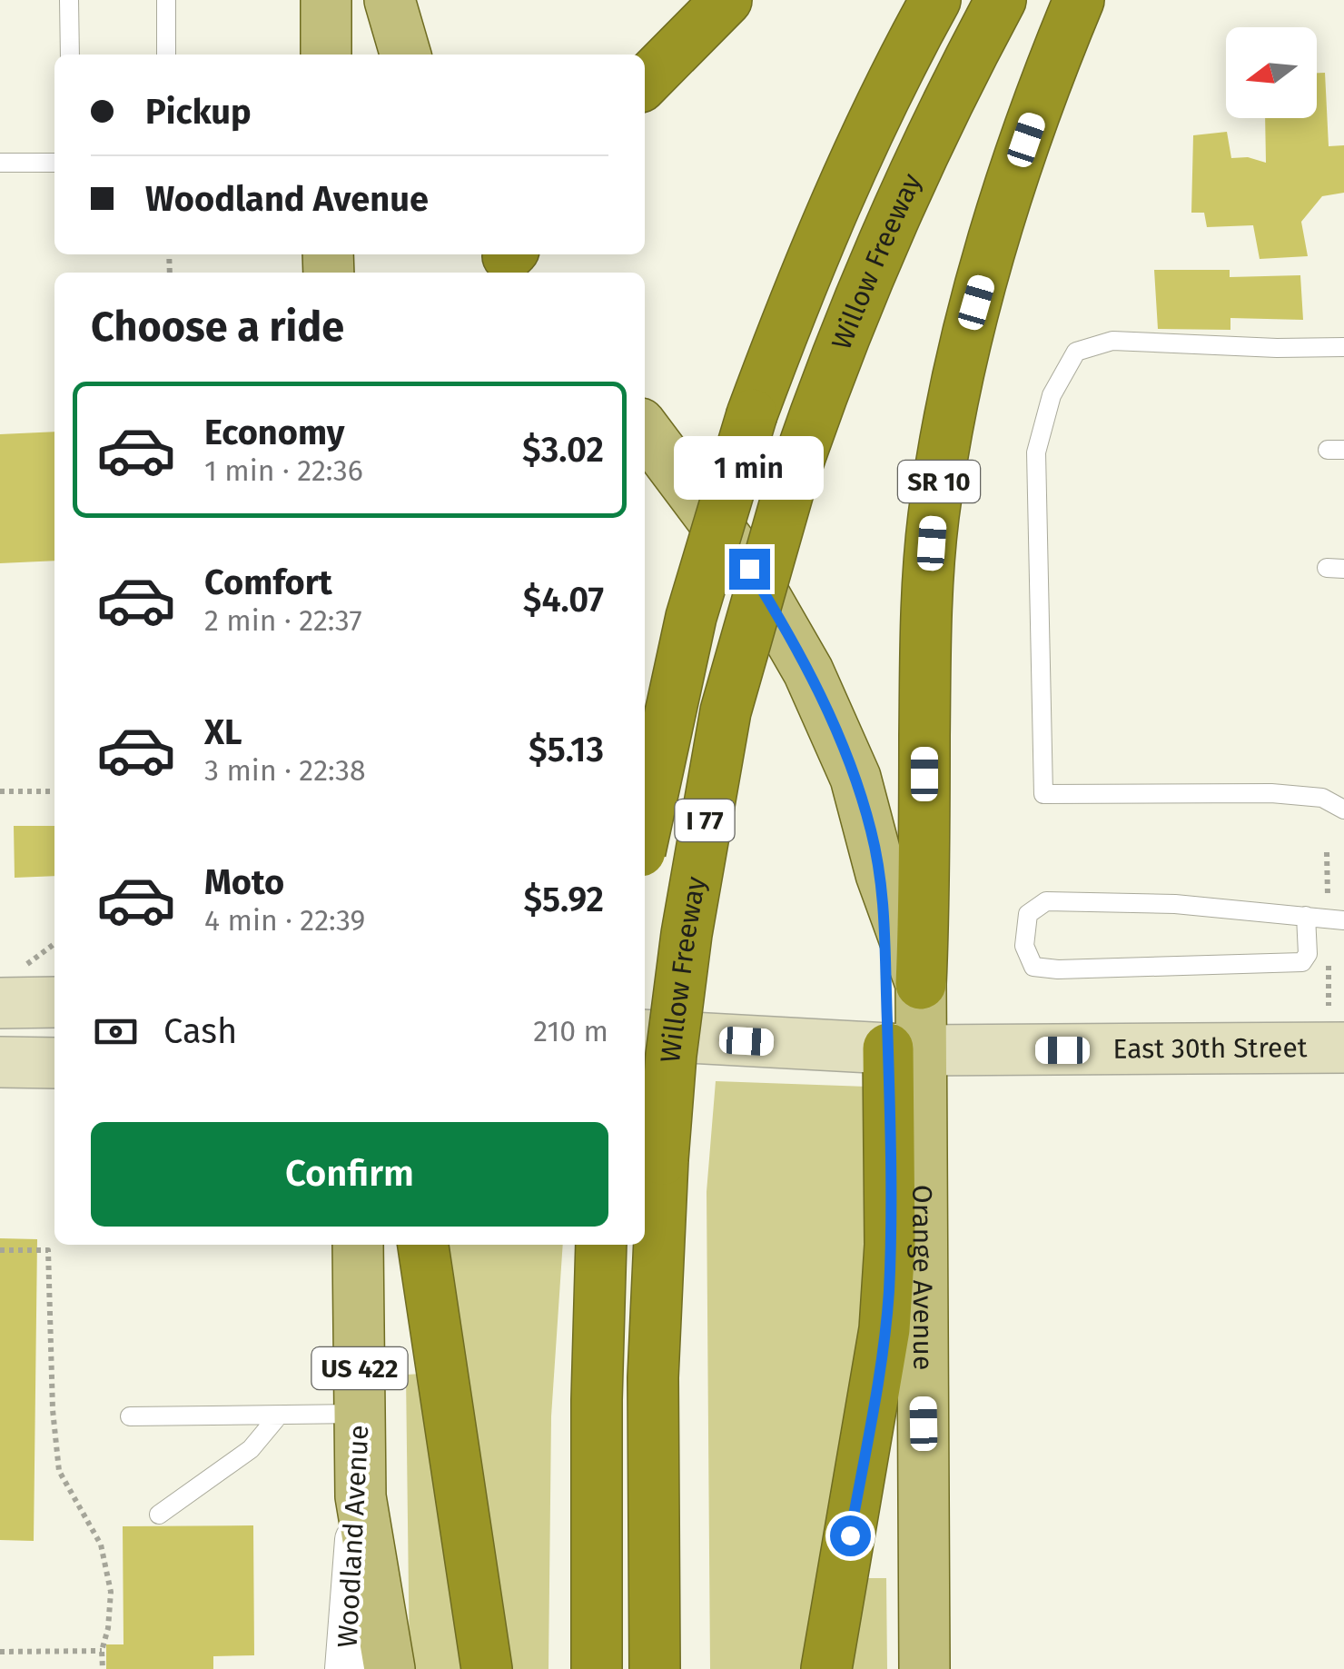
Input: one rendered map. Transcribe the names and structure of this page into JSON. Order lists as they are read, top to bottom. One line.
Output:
{"streets":{"highway":["Willow Freeway","SR 10","I 77"],"main road":["East 30th Street","Orange Avenue","US 422","Woodland Avenue"]},"crossings":[["East 30th Street","Orange Avenue"],["US 422","Woodland Avenue"]],"north":"left","page":{"banner":["Pickup","Woodland Avenue"],"heading":"Choose a ride","list":[{"name":"Economy","note":"1 min · 22:36","value":"$3.02"},{"name":"Comfort","note":"2 min · 22:37","value":"$4.07"},{"name":"XL","note":"3 min · 22:38","value":"$5.13"},{"name":"Moto","note":"4 min · 22:39","value":"$5.92"}],"bubble":"1 min","pay":["Cash","210 m"],"buttons":"Confirm"}}
